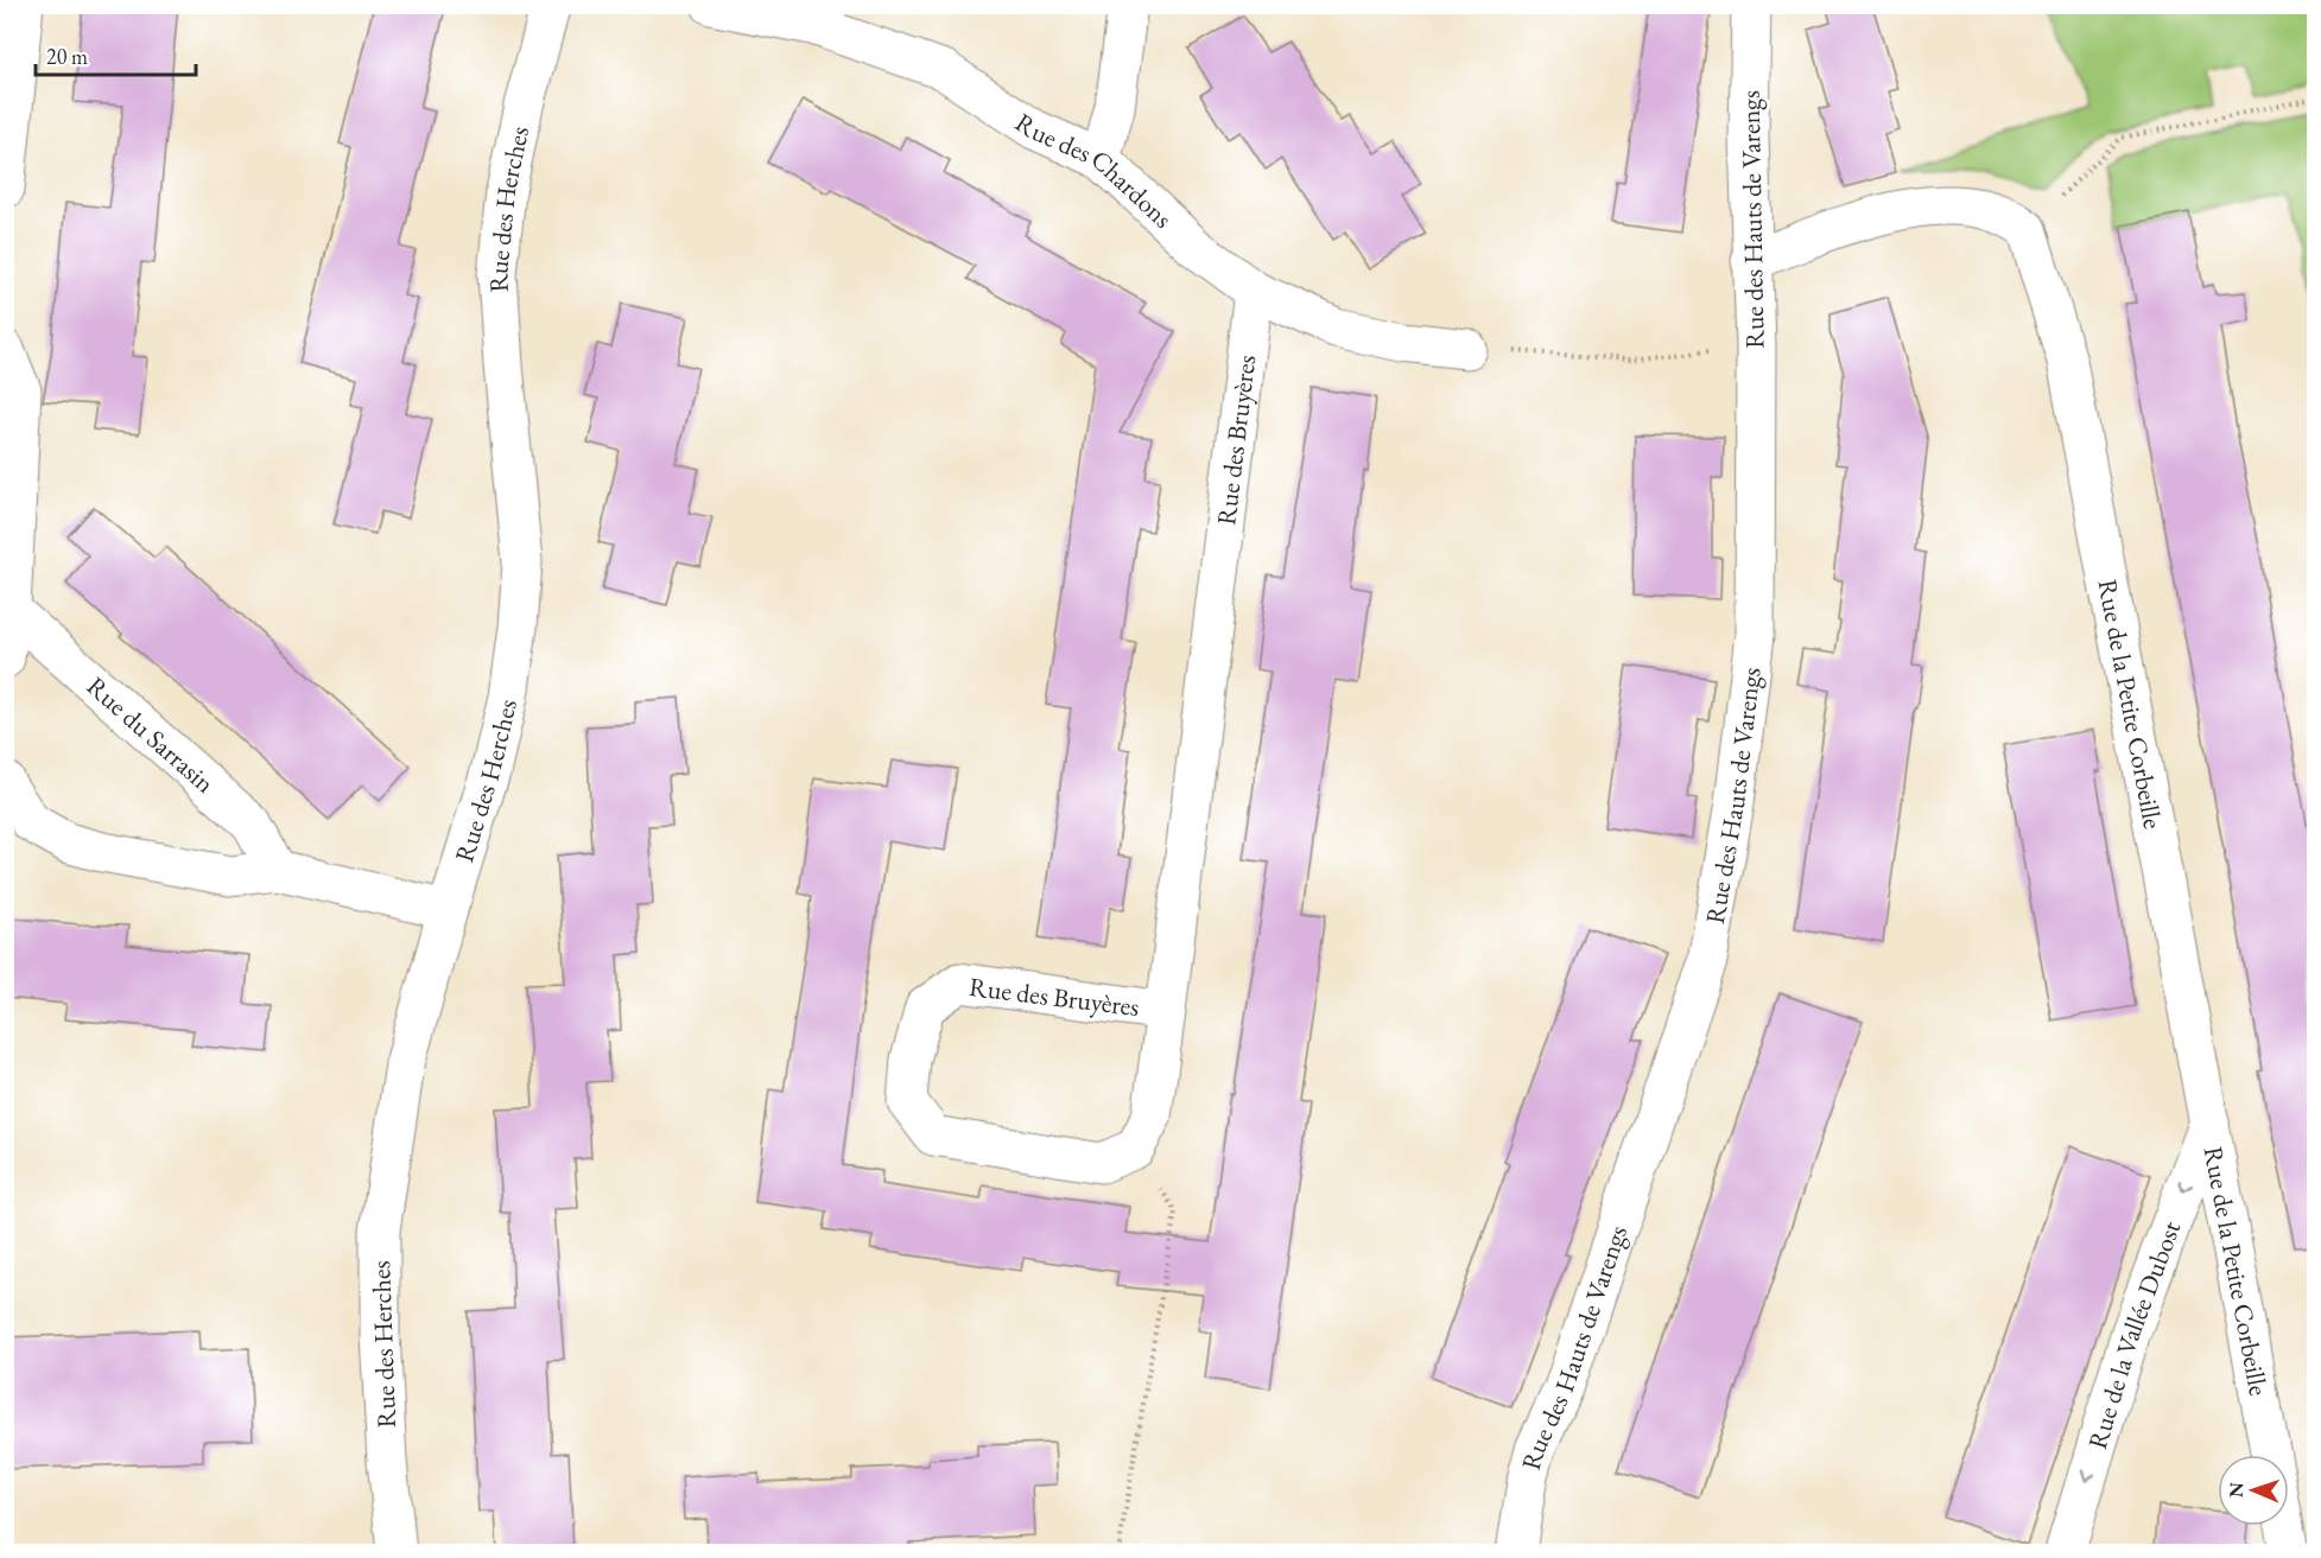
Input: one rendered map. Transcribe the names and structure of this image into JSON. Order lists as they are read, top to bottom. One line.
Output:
{"streets":{"street":["Rue des Chardons","Rue des Herches","Rue des Hauts de Varengs","Rue des Bruyères","Rue de la Petite Corbeille","Rue du Sarrasin","Rue de la Vallée Dubost"]},"crossings":[["Rue des Chardons","Rue des Bruyères"],["Rue de la Petite Corbeille","Rue de la Vallée Dubost"]],"one_way":["Rue de la Vallée Dubost"],"scale_bar":"20 m","north":"left"}
